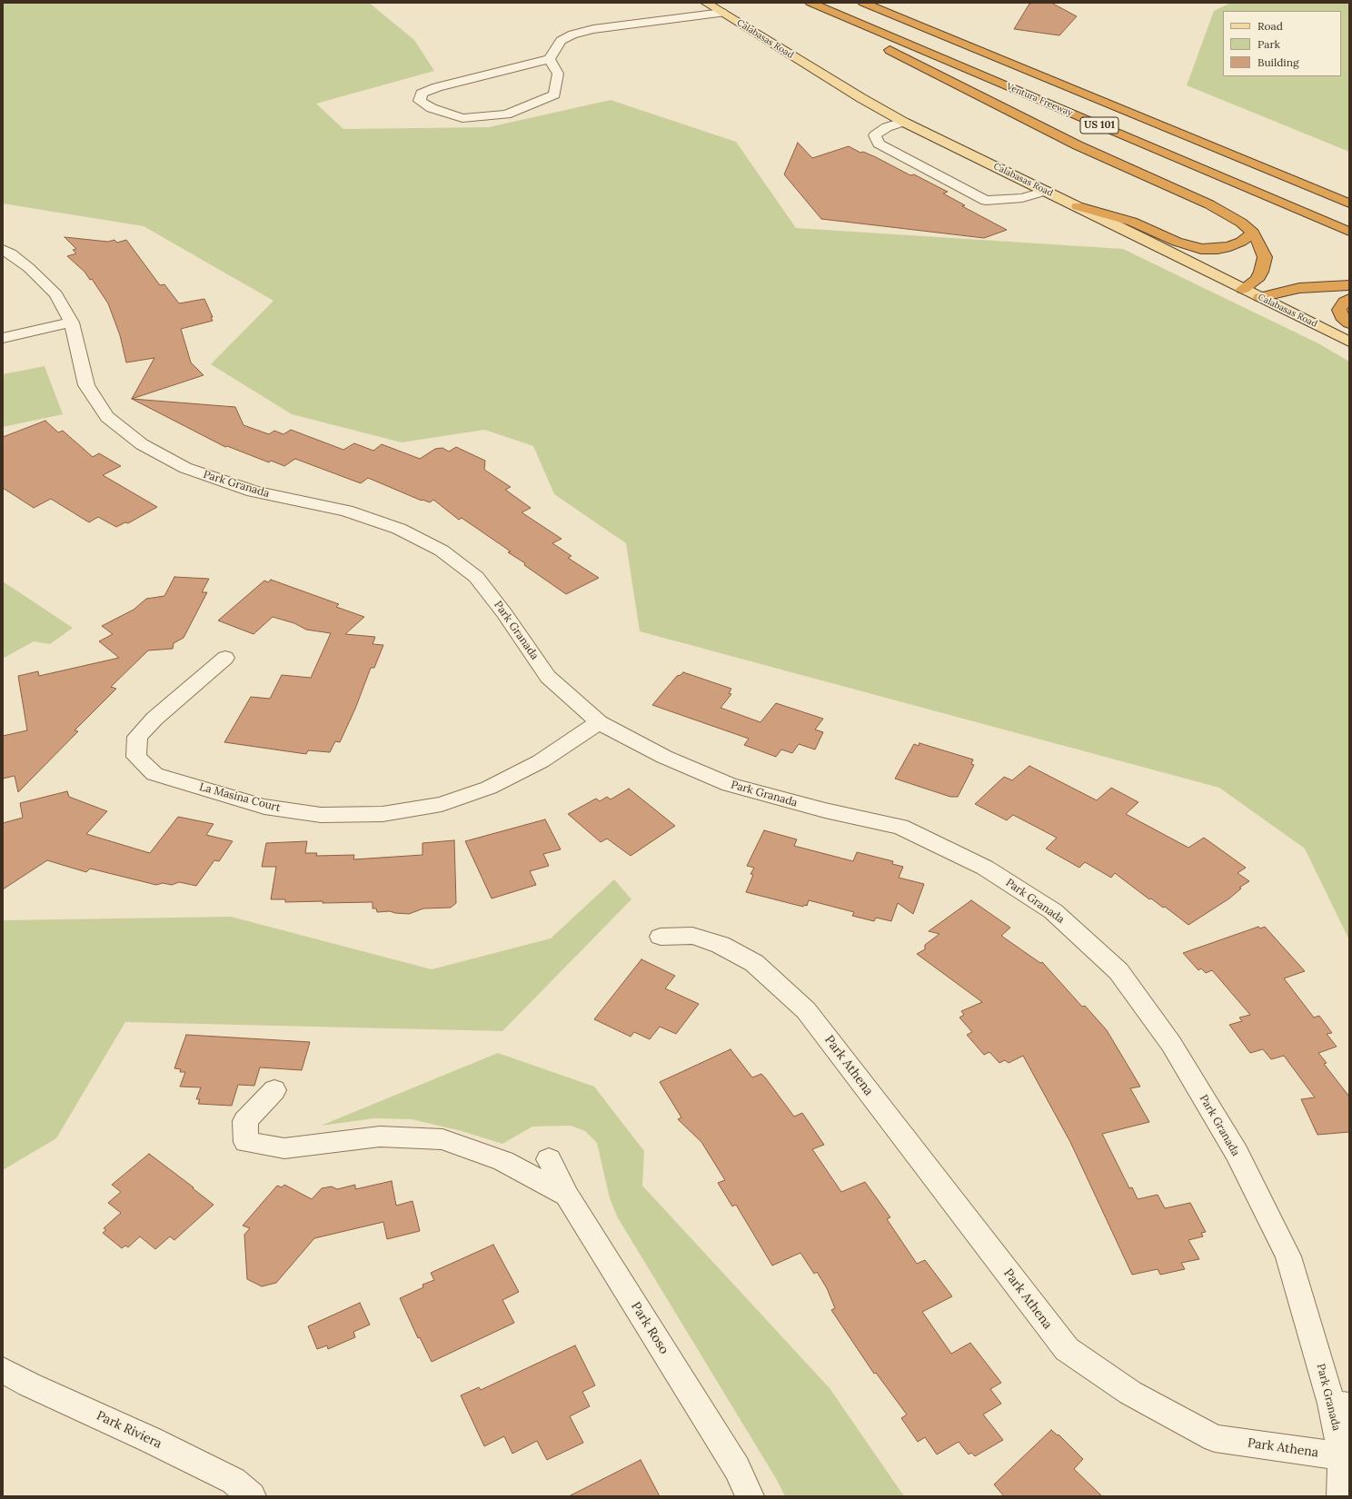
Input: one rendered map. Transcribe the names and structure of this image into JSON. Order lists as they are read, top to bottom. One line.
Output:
{"streets":{"highway":["Ventura Freeway","US 101"],"main road":["Calabasas Road"],"street":["Park Granada","La Masina Court","Park Athena","Park Roso","Park Riviera"]},"crossings":[["Park Granada","La Masina Court"],["Park Granada","Park Athena"]],"legend":["Road","Park","Building"]}
